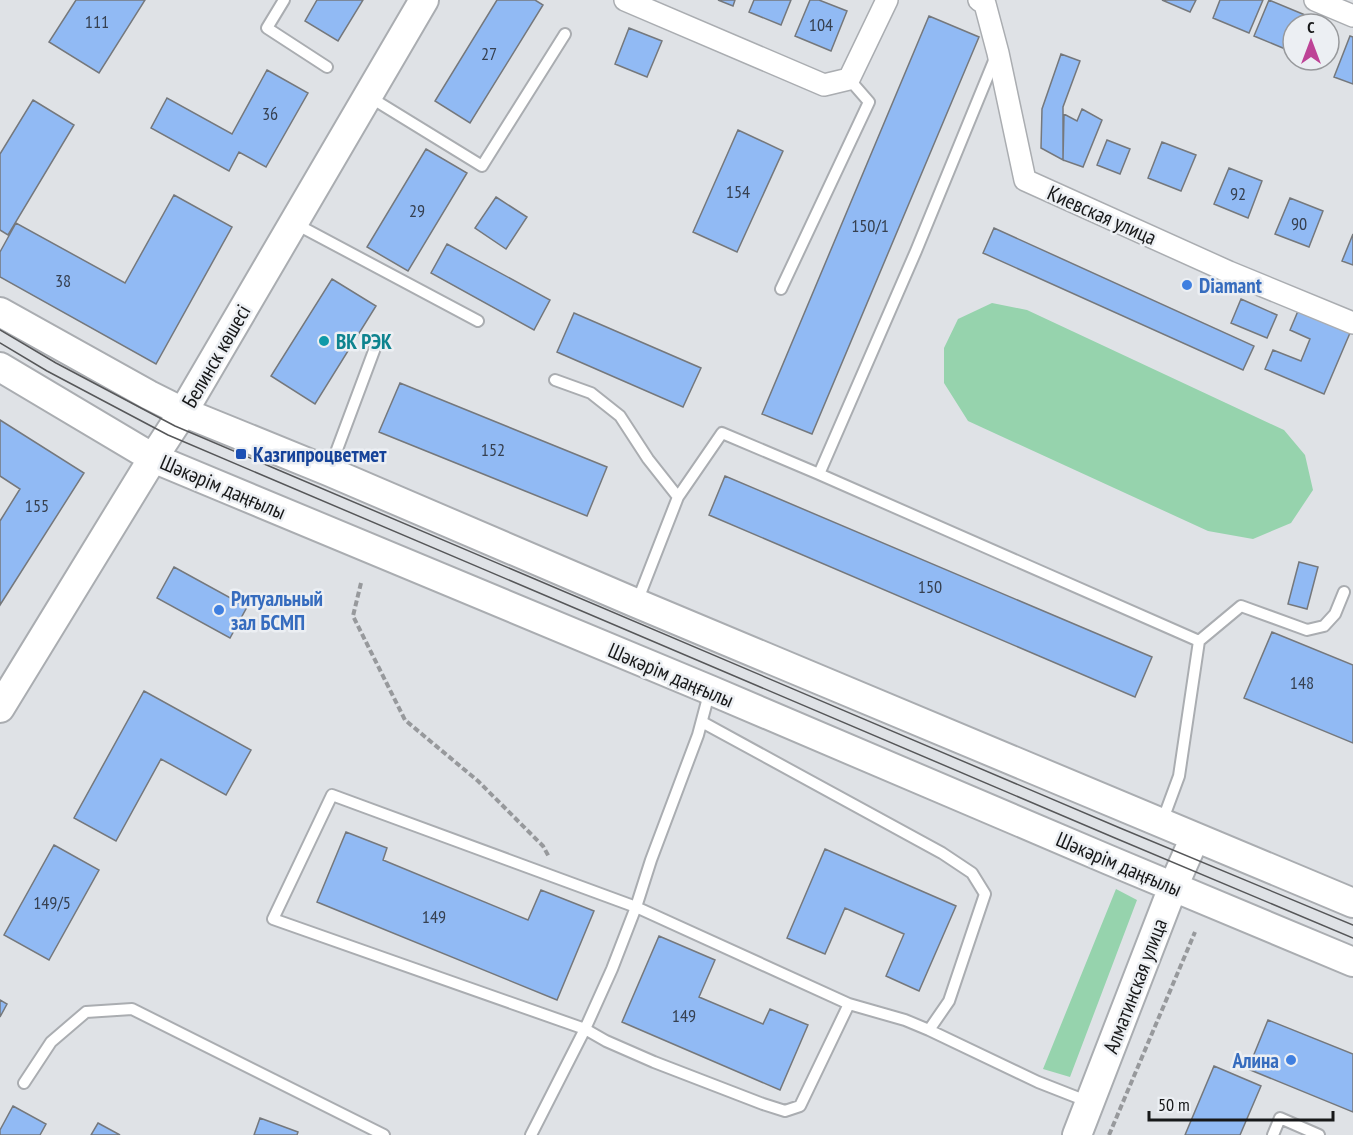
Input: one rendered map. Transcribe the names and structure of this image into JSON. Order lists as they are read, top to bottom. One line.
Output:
{"streets":{"main road":["Белинск көшесі","Шәкәрім даңғылы","Алматинская улица"],"street":["Киевская улица"]},"crossings":[["Белинск көшесі","Шәкәрім даңғылы"],["Шәкәрім даңғылы","Алматинская улица"]],"places":{"other":["Diamant","ВК РЭК","Ритуальный зал БСМП","Алина"],"transit":["Казгипроцветмет"]},"house_numbers":["111","104","27","36","154","92","29","90","150/1","38","152","155","150","148","149/5","149","149"],"scale_bar":"50 m","north":"top"}
